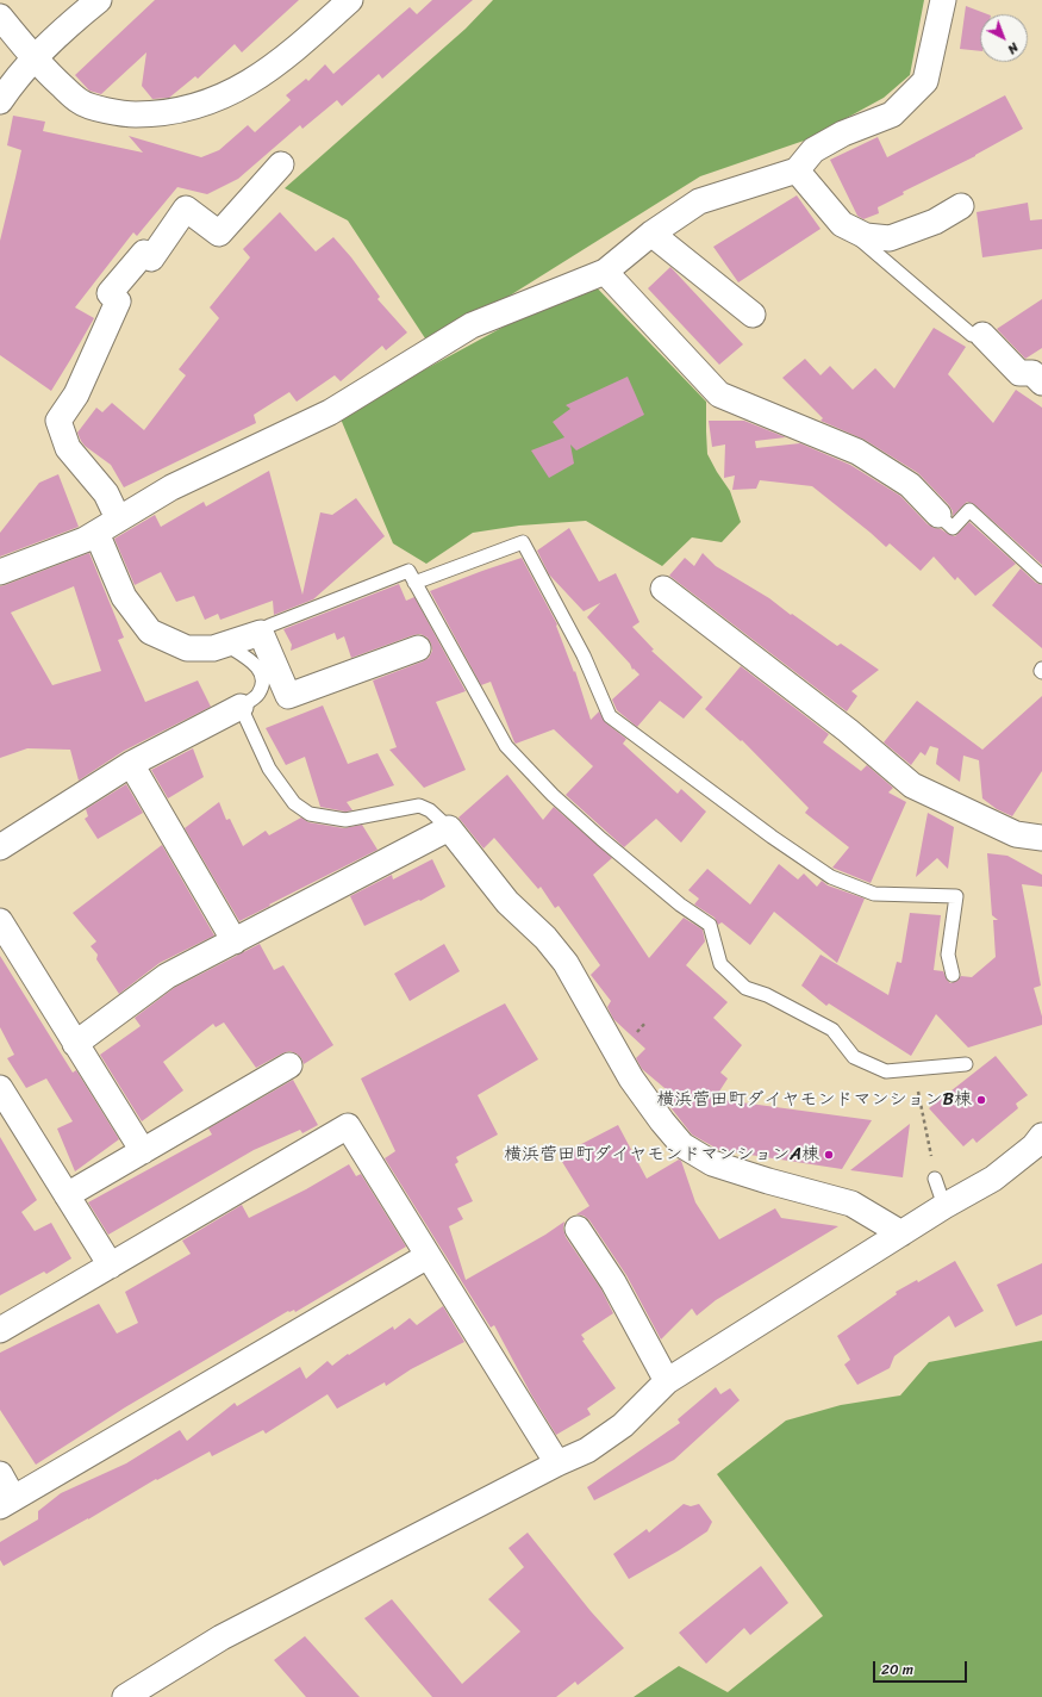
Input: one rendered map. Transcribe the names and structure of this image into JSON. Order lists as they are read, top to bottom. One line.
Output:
{"places":["横浜菅田町ダイヤモンドマンションB棟","横浜菅田町ダイヤモンドマンションA棟"],"scale_bar":"20 m","north":"bottom right"}
